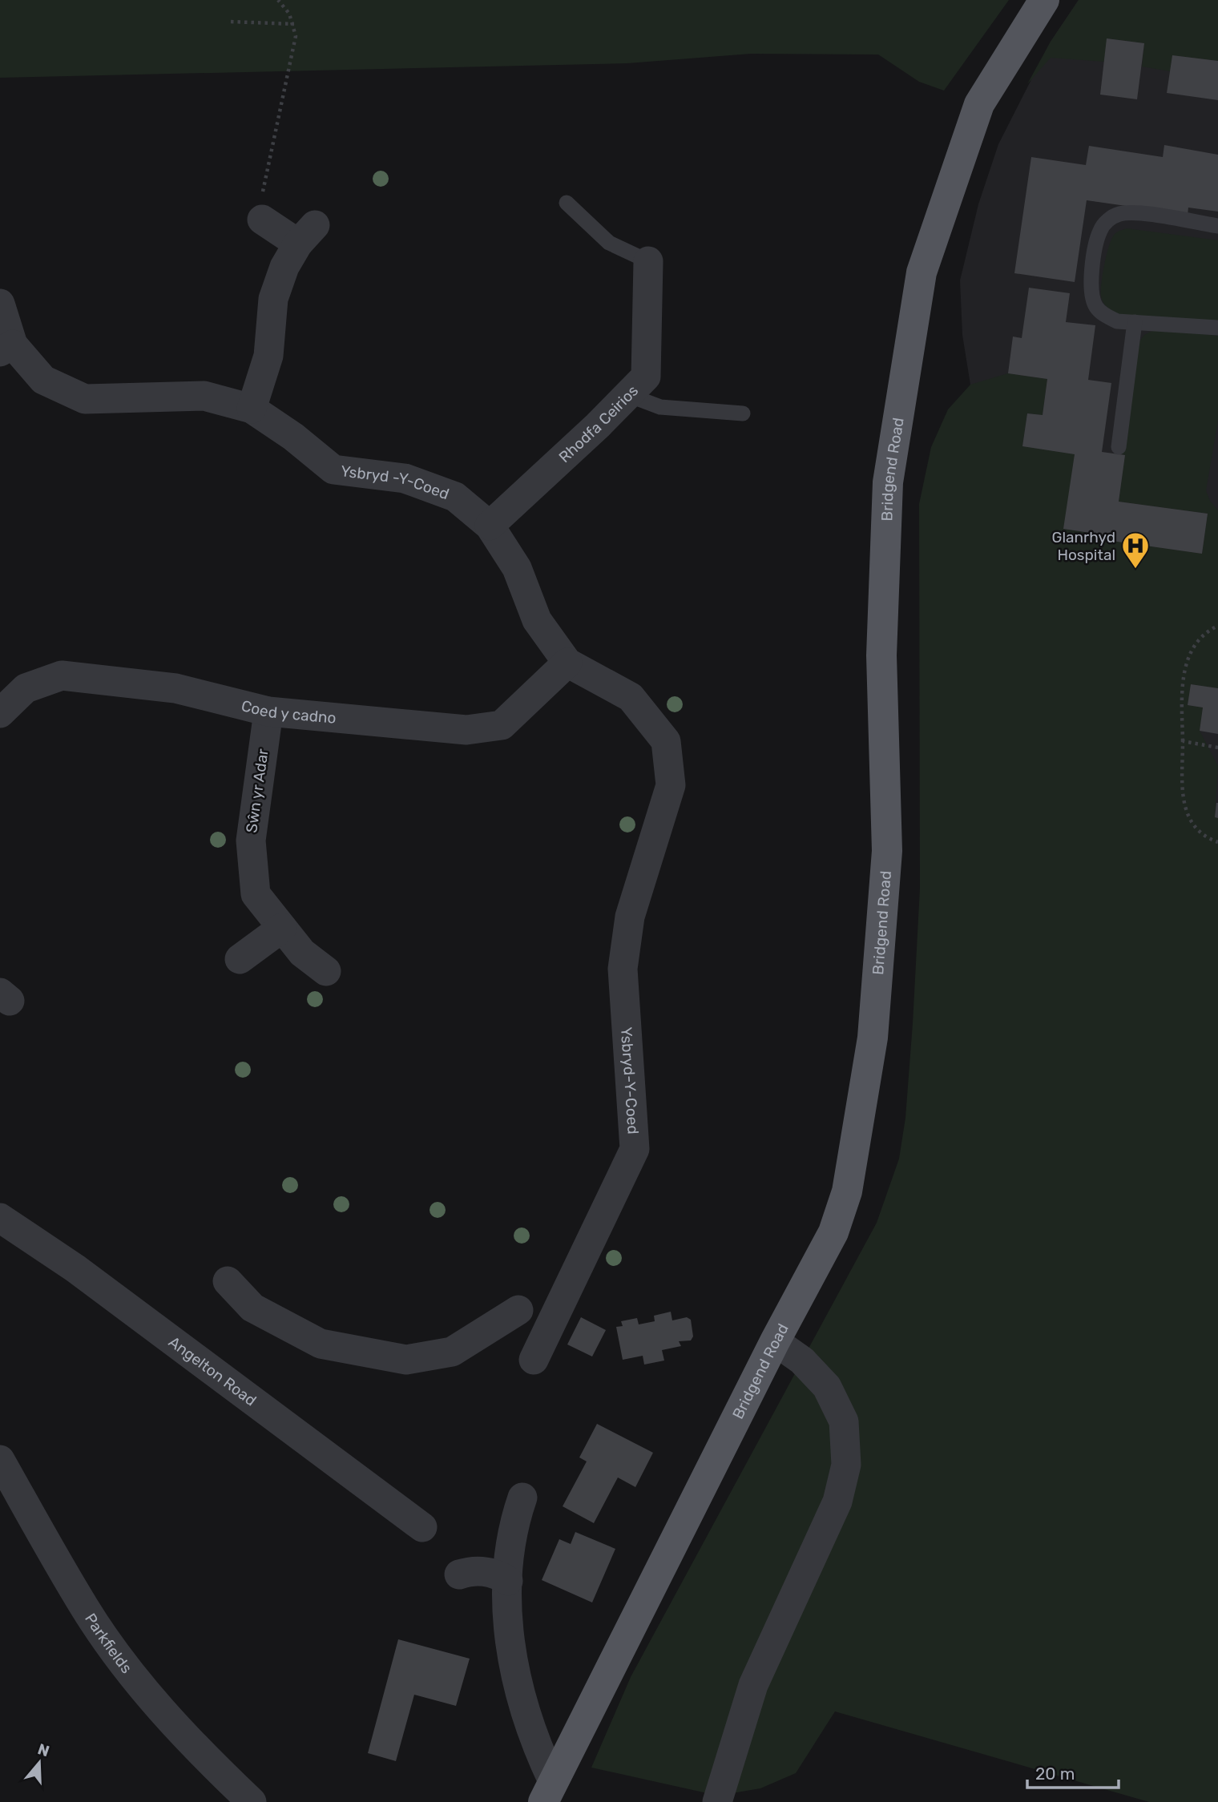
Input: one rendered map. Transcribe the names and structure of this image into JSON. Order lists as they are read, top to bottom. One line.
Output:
{"streets":{"main road":["Bridgend Road"],"street":["Rhodfa Ceirios","Ysbryd -Y-Coed","Coed y cadno","Sŵn yr Adar","Ysbryd-Y-Coed","Angelton Road","Parkfields"]},"crossings":[["Rhodfa Ceirios","Ysbryd -Y-Coed"],["Ysbryd -Y-Coed","Coed y cadno"],["Ysbryd -Y-Coed","Ysbryd-Y-Coed"],["Coed y cadno","Sŵn yr Adar"]],"places":{"hospital":["Glanrhyd Hospital"]},"scale_bar":"20 m","north":"top"}
